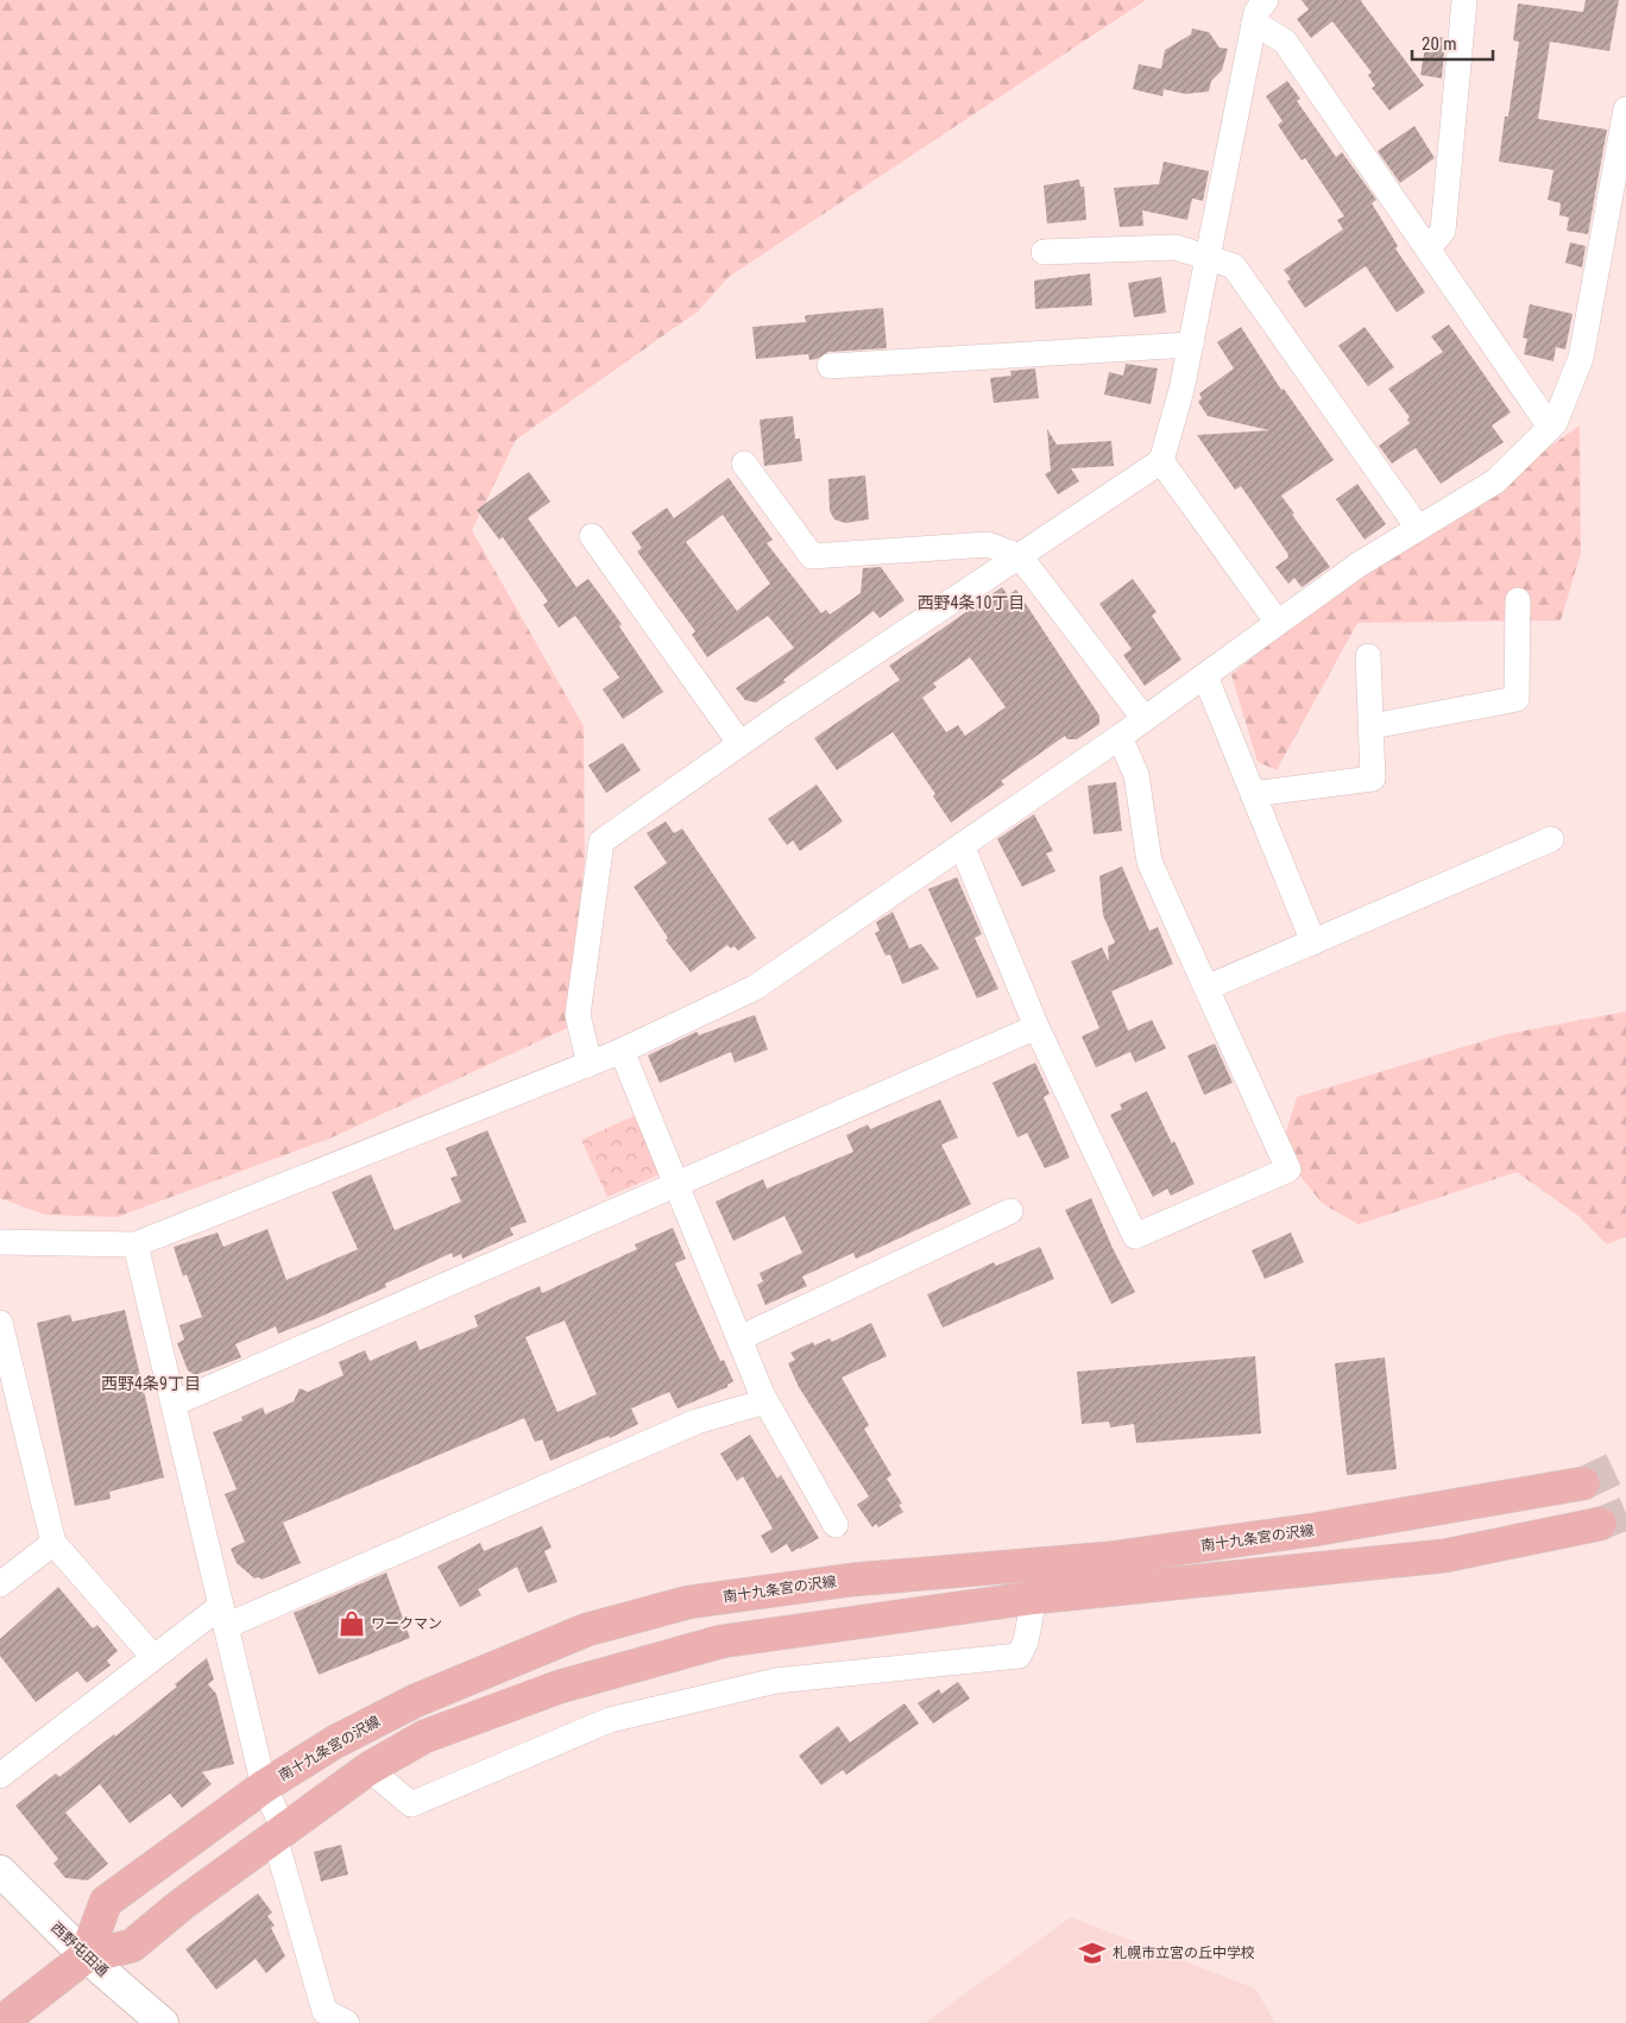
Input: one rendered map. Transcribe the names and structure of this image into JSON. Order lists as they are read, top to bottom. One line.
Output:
{"streets":{"main road":["南十九条宮の沢線"],"street":["西野屯田通"]},"crossings":[["南十九条宮の沢線","西野屯田通"]],"districts":["西野4条10丁目","西野4条9丁目"],"places":{"shop":["ワークマン"],"school or university":["札幌市立宮の丘中学校"]},"scale_bar":"20 m"}
